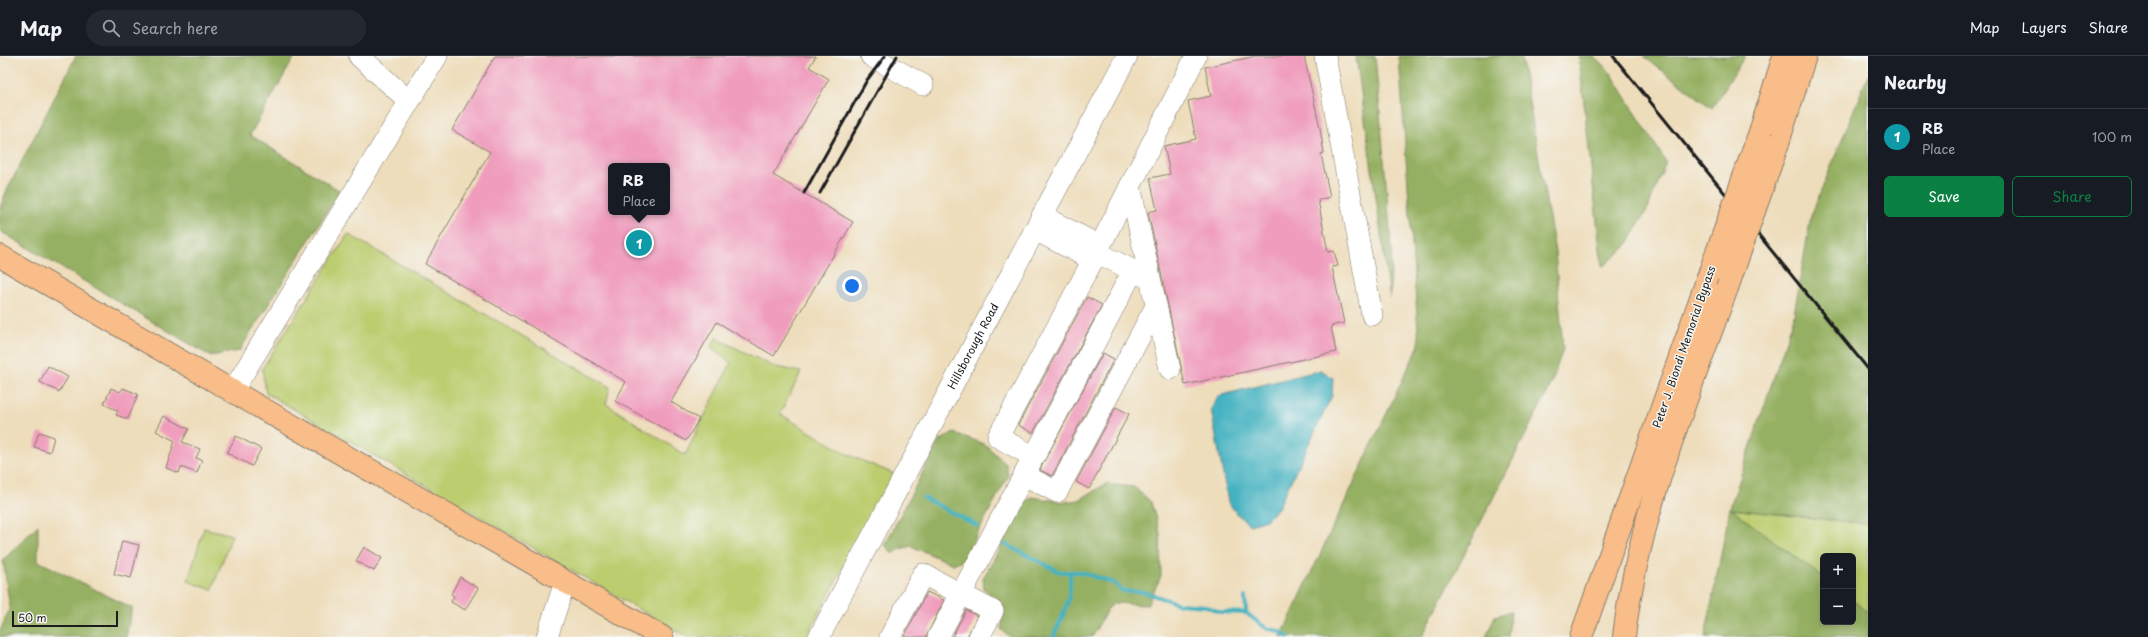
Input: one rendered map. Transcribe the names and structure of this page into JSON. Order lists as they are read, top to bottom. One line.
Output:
{"streets":{"main road":["Peter J. Biondi Memorial Bypass"],"street":["Hillsborough Road"]},"scale_bar":"50 m","page":{"header":"Map","search":"Search here","nav":["Map","Layers","Share"],"heading":"Nearby","list":[{"mark":"1","name":"RB","note":"Place","value":"100 m"}],"popup":["RB","Place"],"buttons":["Save","Share"],"pins":"1","map_buttons":["+","−"],"scale":"50 m"}}
